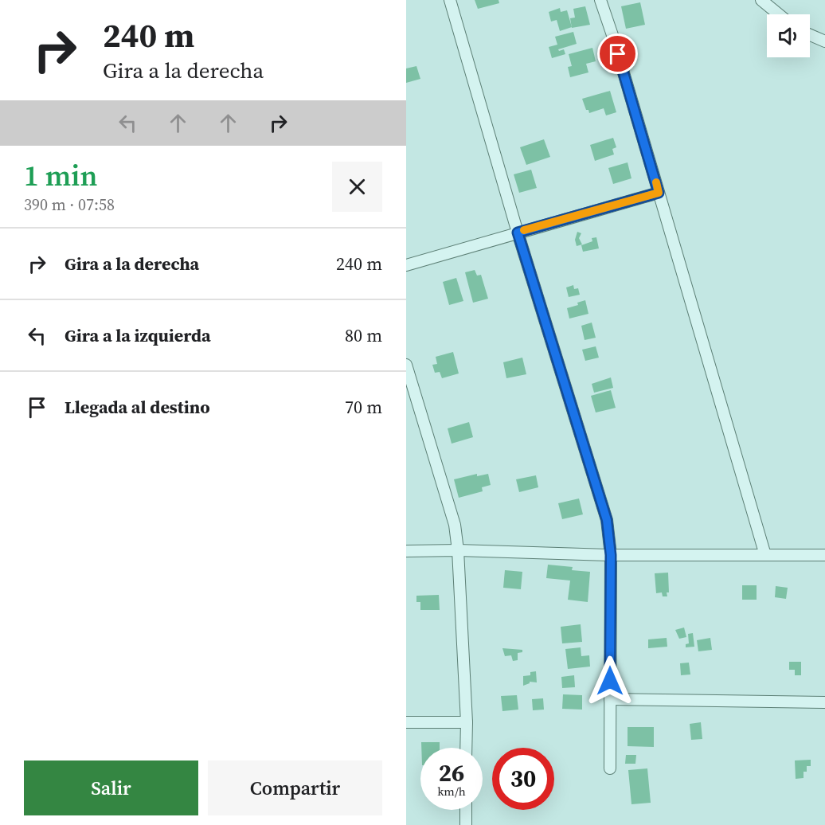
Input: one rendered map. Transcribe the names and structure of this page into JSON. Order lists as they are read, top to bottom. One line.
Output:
{"page":{"turn":["240 m","Gira a la derecha"],"heading":["1 min","390 m · 07:58"],"list":[{"name":"Gira a la derecha","value":"240 m"},{"name":"Gira a la izquierda","value":"80 m"},{"name":"Llegada al destino","value":"70 m"}],"speed":"26 km/h","limit":"30","buttons":["Salir","Compartir"]}}
